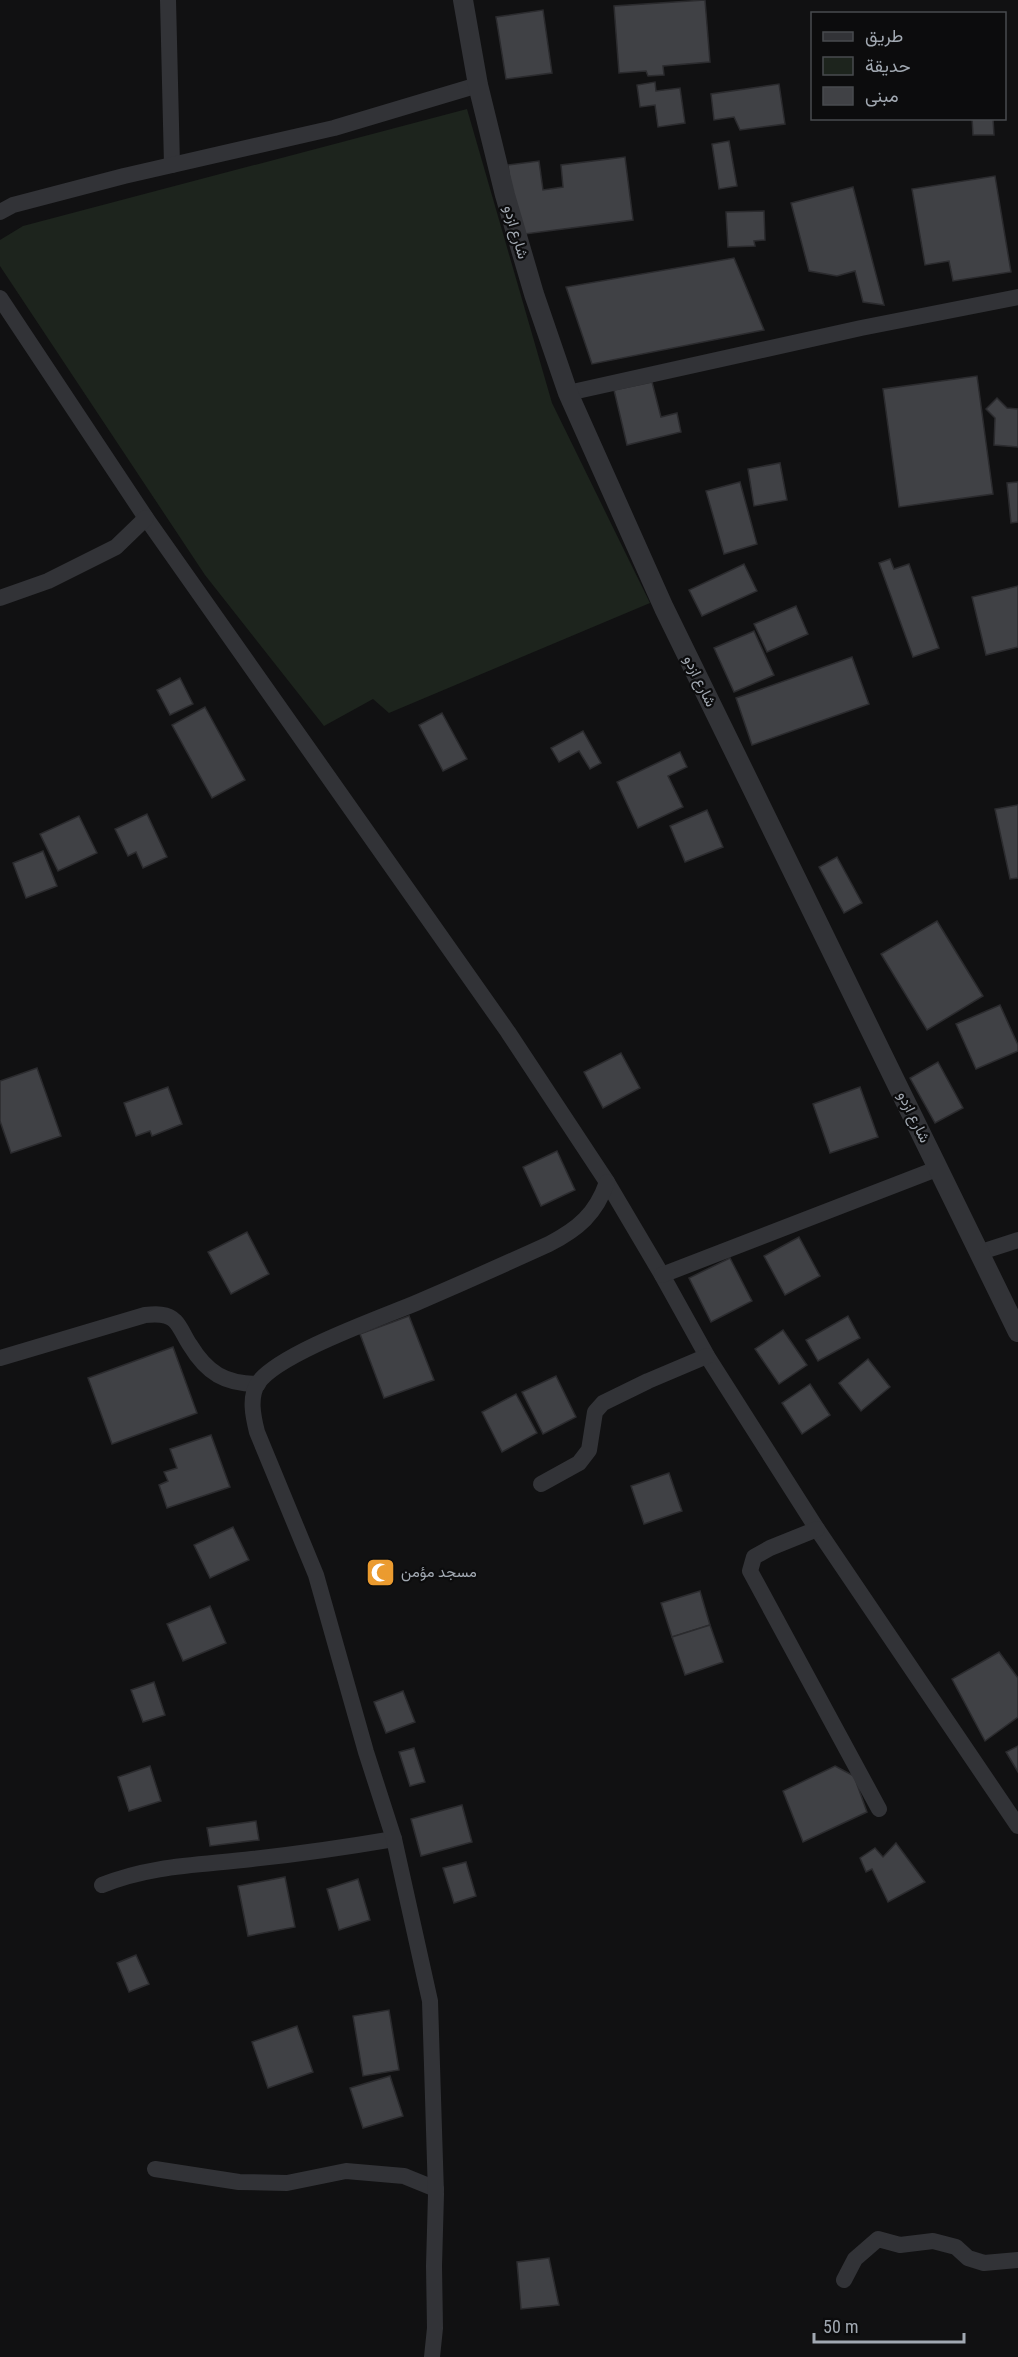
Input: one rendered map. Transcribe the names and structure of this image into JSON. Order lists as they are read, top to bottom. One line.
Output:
{"streets":{"street":["شارع ازدو"]},"places":{"mosque":["مسجد مؤمن"]},"legend":["طريق","حديقة","مبنى"],"scale_bar":"50 m"}
